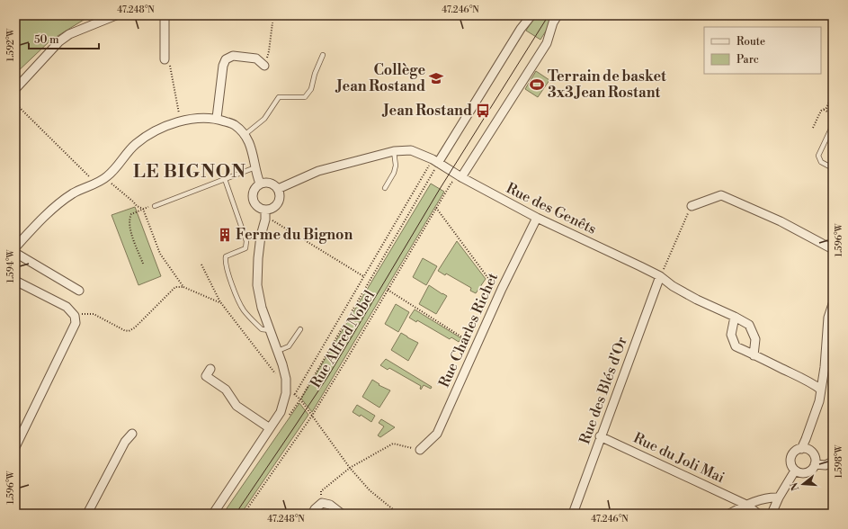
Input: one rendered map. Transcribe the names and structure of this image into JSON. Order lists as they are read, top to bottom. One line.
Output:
{"streets":{"street":["Rue des Genêts","Rue Charles Richet","Rue Alfred Nobel","Rue des Blés d'Or","Rue du Joli Mai"]},"crossings":[["Rue des Genêts","Rue Charles Richet"],["Rue des Genêts","Rue Alfred Nobel"],["Rue des Genêts","Rue des Blés d'Or"],["Rue des Blés d'Or","Rue du Joli Mai"]],"districts":["LE BIGNON"],"places":{"school or university":["Collège Jean Rostand"],"sports":["Terrain de basket 3x3 Jean Rostant"],"bus stop":["Jean Rostand"],"building":["Ferme du Bignon"]},"legend":["Route","Parc"],"scale_bar":"50 m","north":"left","coordinates":["47.248°N","47.246°N","1.592°W","1.596°W","1.594°W","1.598°W"]}
